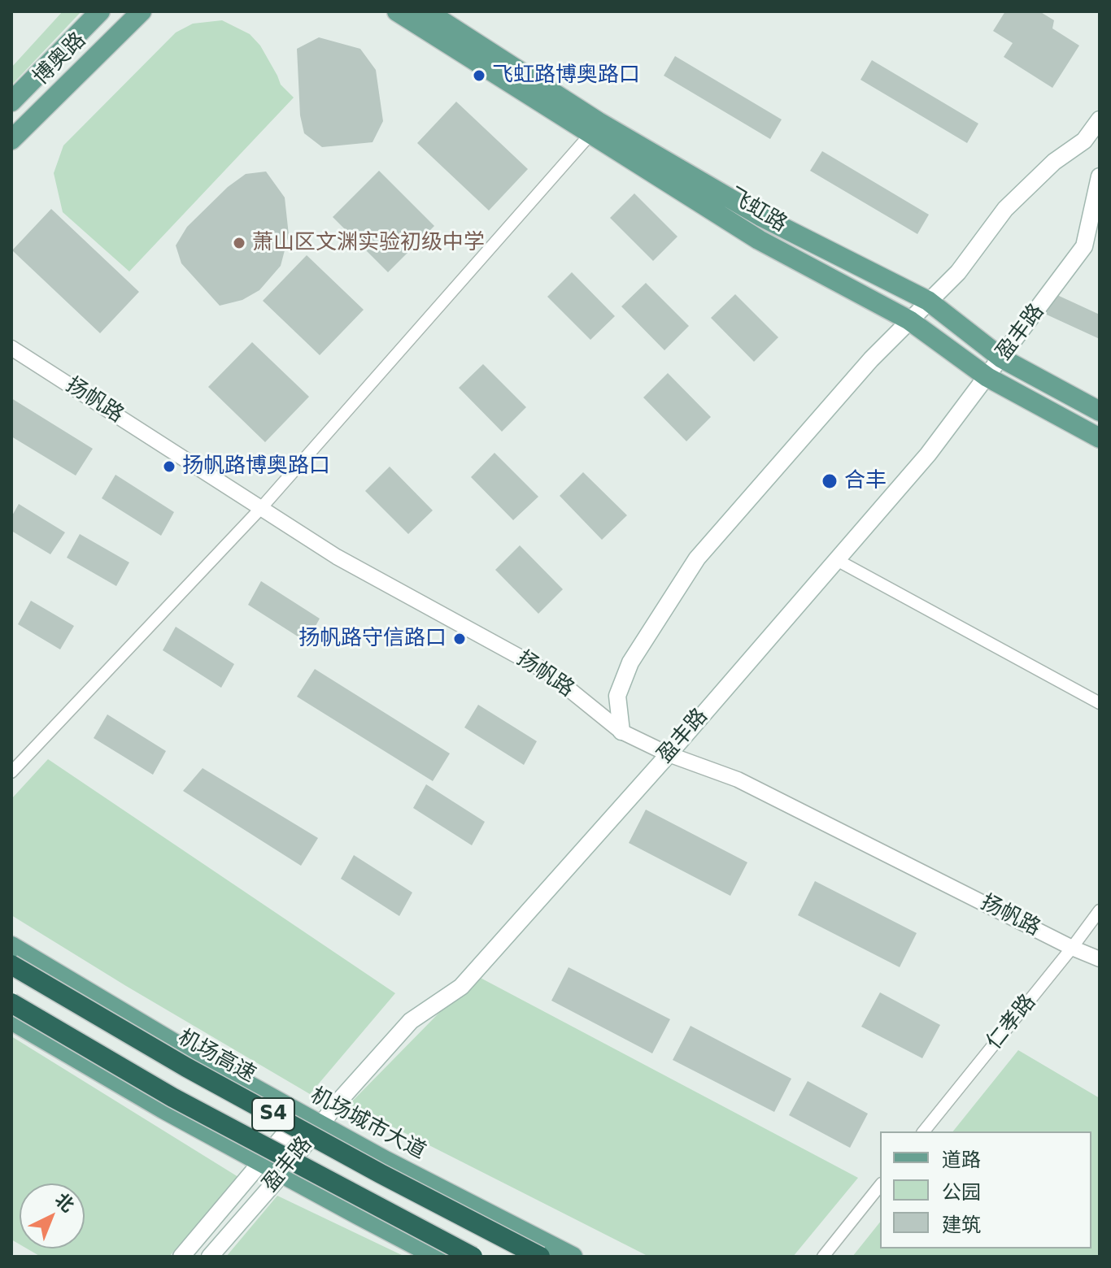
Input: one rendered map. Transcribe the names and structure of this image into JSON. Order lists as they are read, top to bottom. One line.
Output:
{"streets":{"highway":["机场高速","S4"],"main road":["博奥路","飞虹路","盈丰路","机场城市大道"],"street":["扬帆路","仁孝路"]},"crossings":[["飞虹路","盈丰路"],["盈丰路","扬帆路"],["盈丰路","机场城市大道"],["扬帆路","仁孝路"]],"places":["飞虹路博奥路口","萧山区文渊实验初级中学","扬帆路博奥路口","合丰","扬帆路守信路口"],"legend":["道路","公园","建筑"],"north":"top right"}
